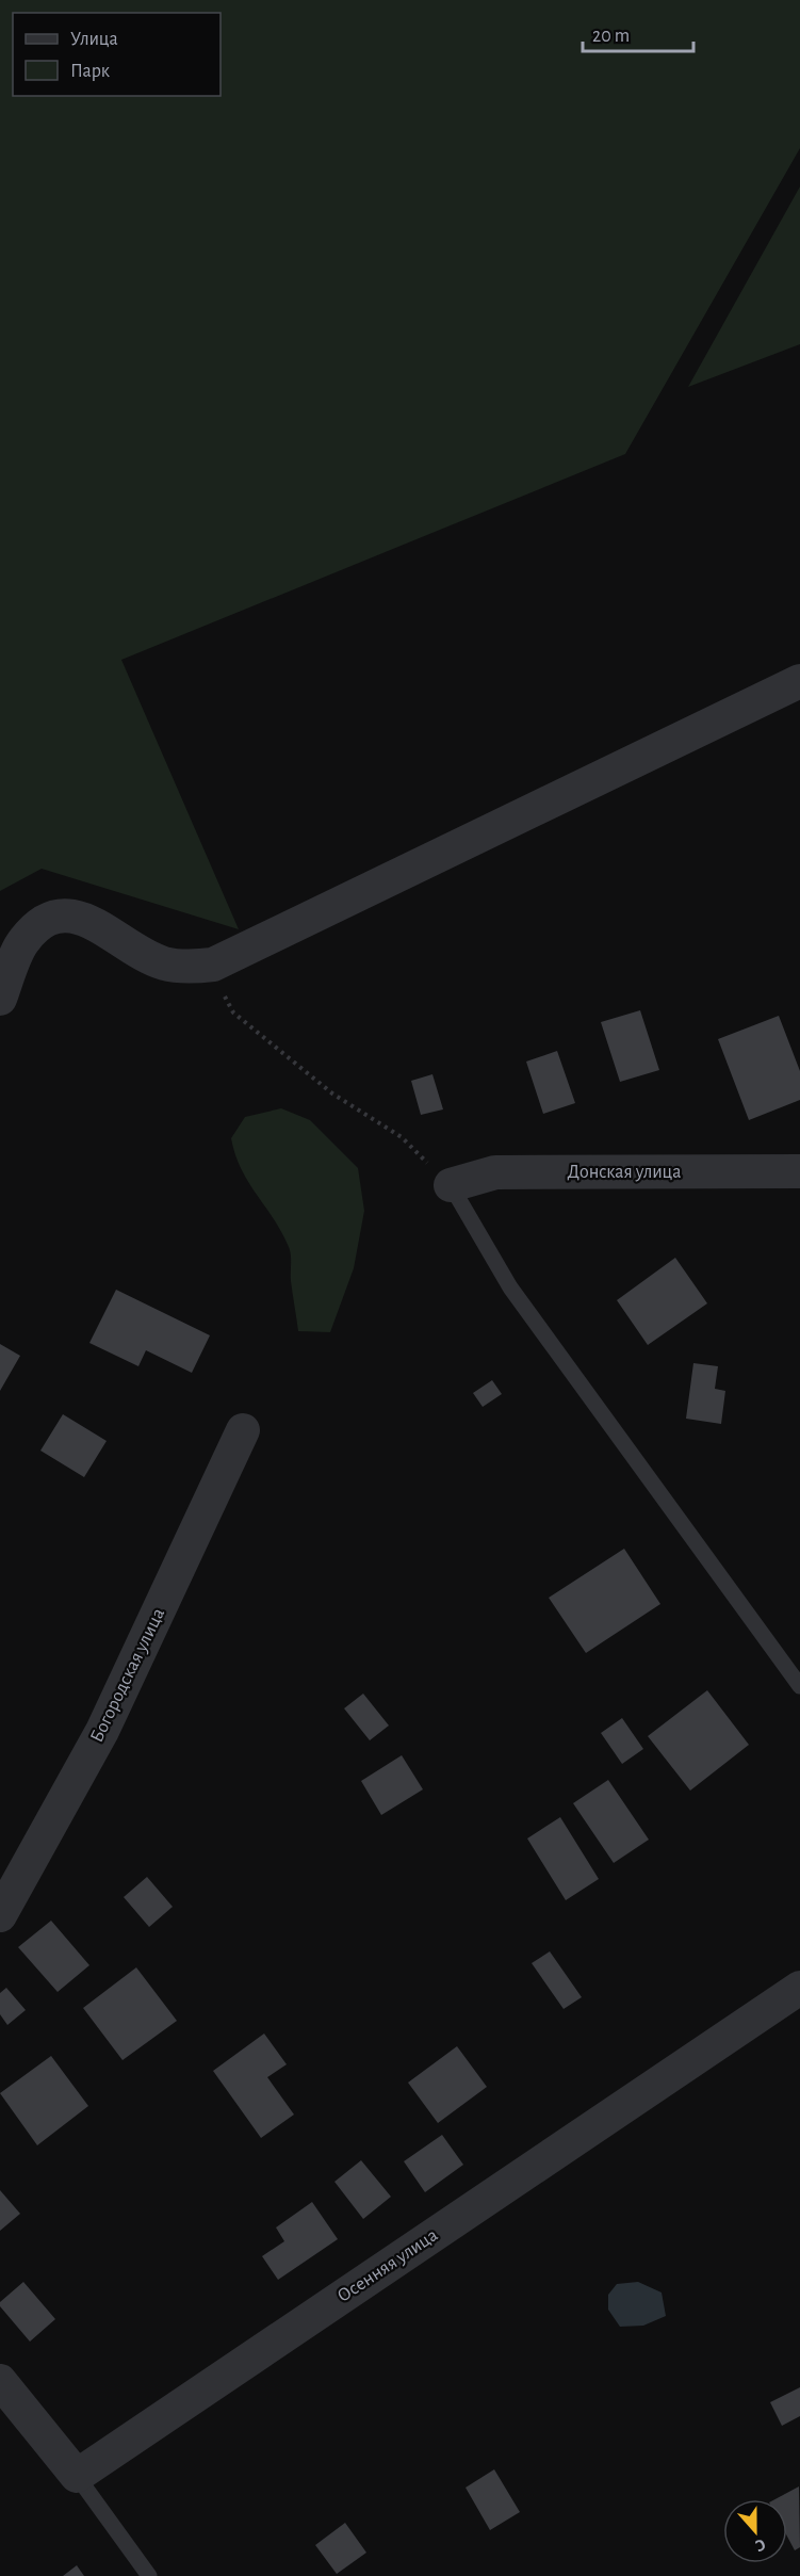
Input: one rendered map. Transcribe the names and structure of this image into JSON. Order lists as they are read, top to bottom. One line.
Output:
{"streets":{"street":["Донская улица","Богородская улица","Осенняя улица"]},"legend":["Улица","Парк"],"scale_bar":"20 m","north":"bottom"}
